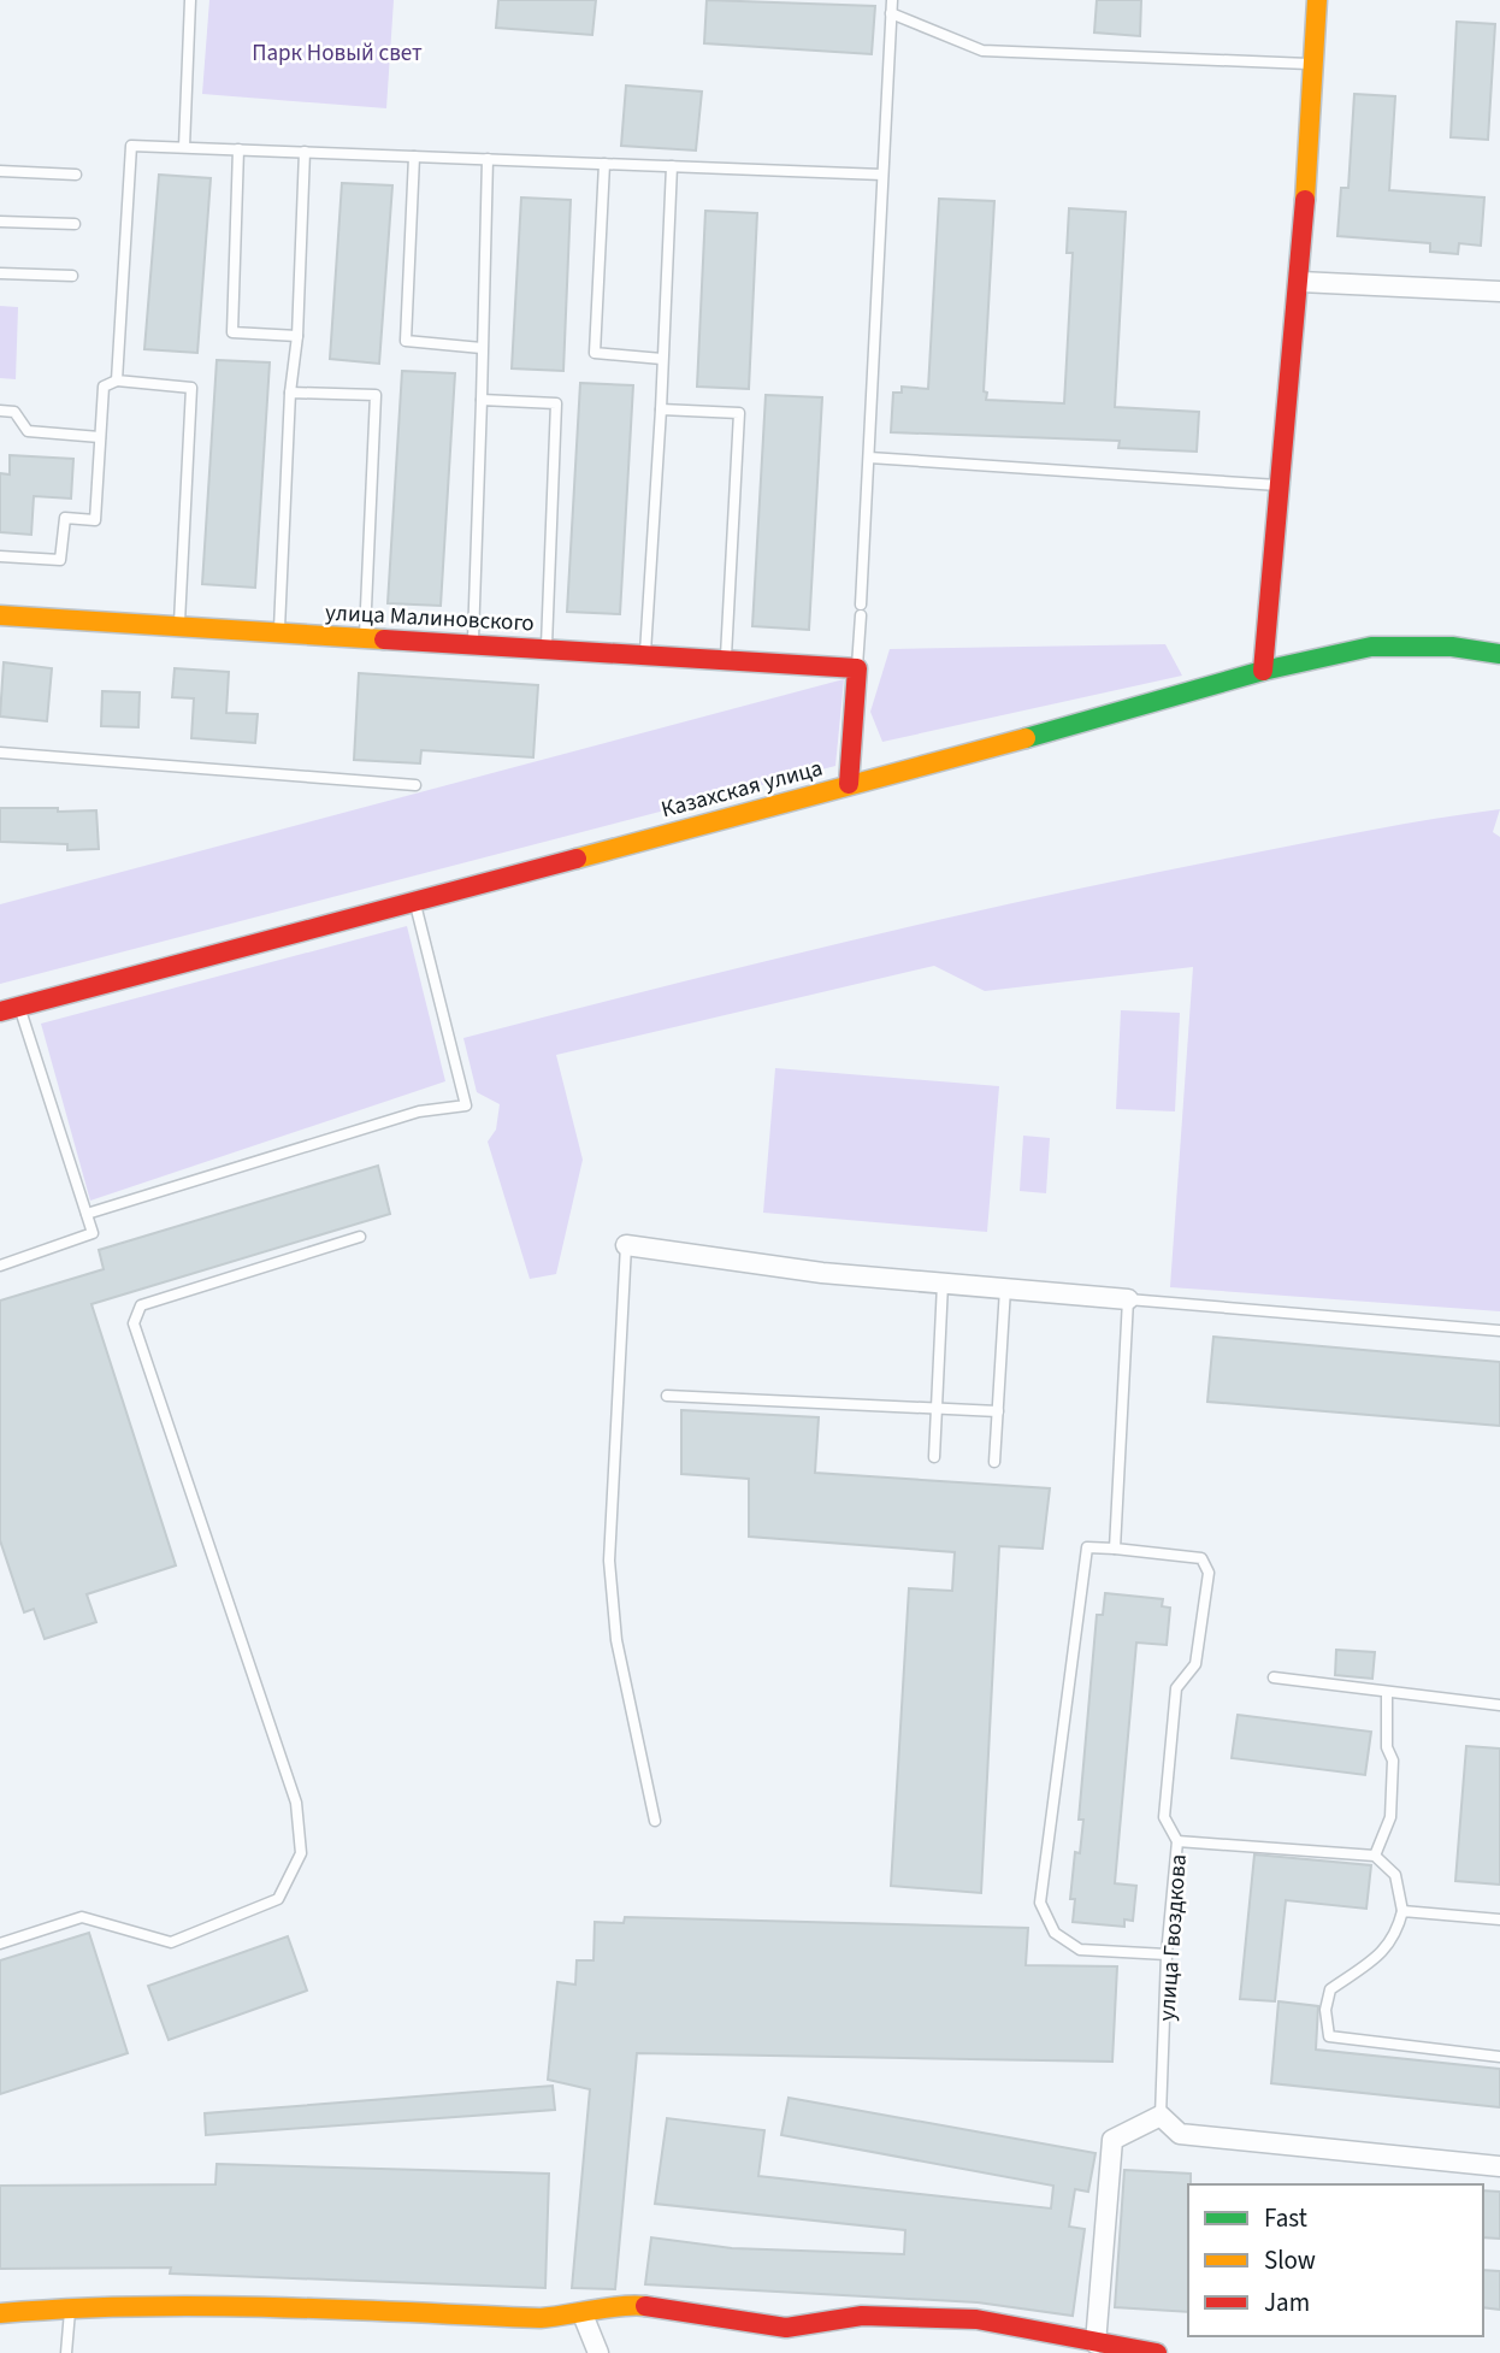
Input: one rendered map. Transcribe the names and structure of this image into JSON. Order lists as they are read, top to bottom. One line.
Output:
{"streets":{"street":["улица Малиновского","Казахская улица"],"lane":["улица Гвоздкова"]},"parks":["Парк Новый свет"],"legend":["Fast","Slow","Jam"]}
